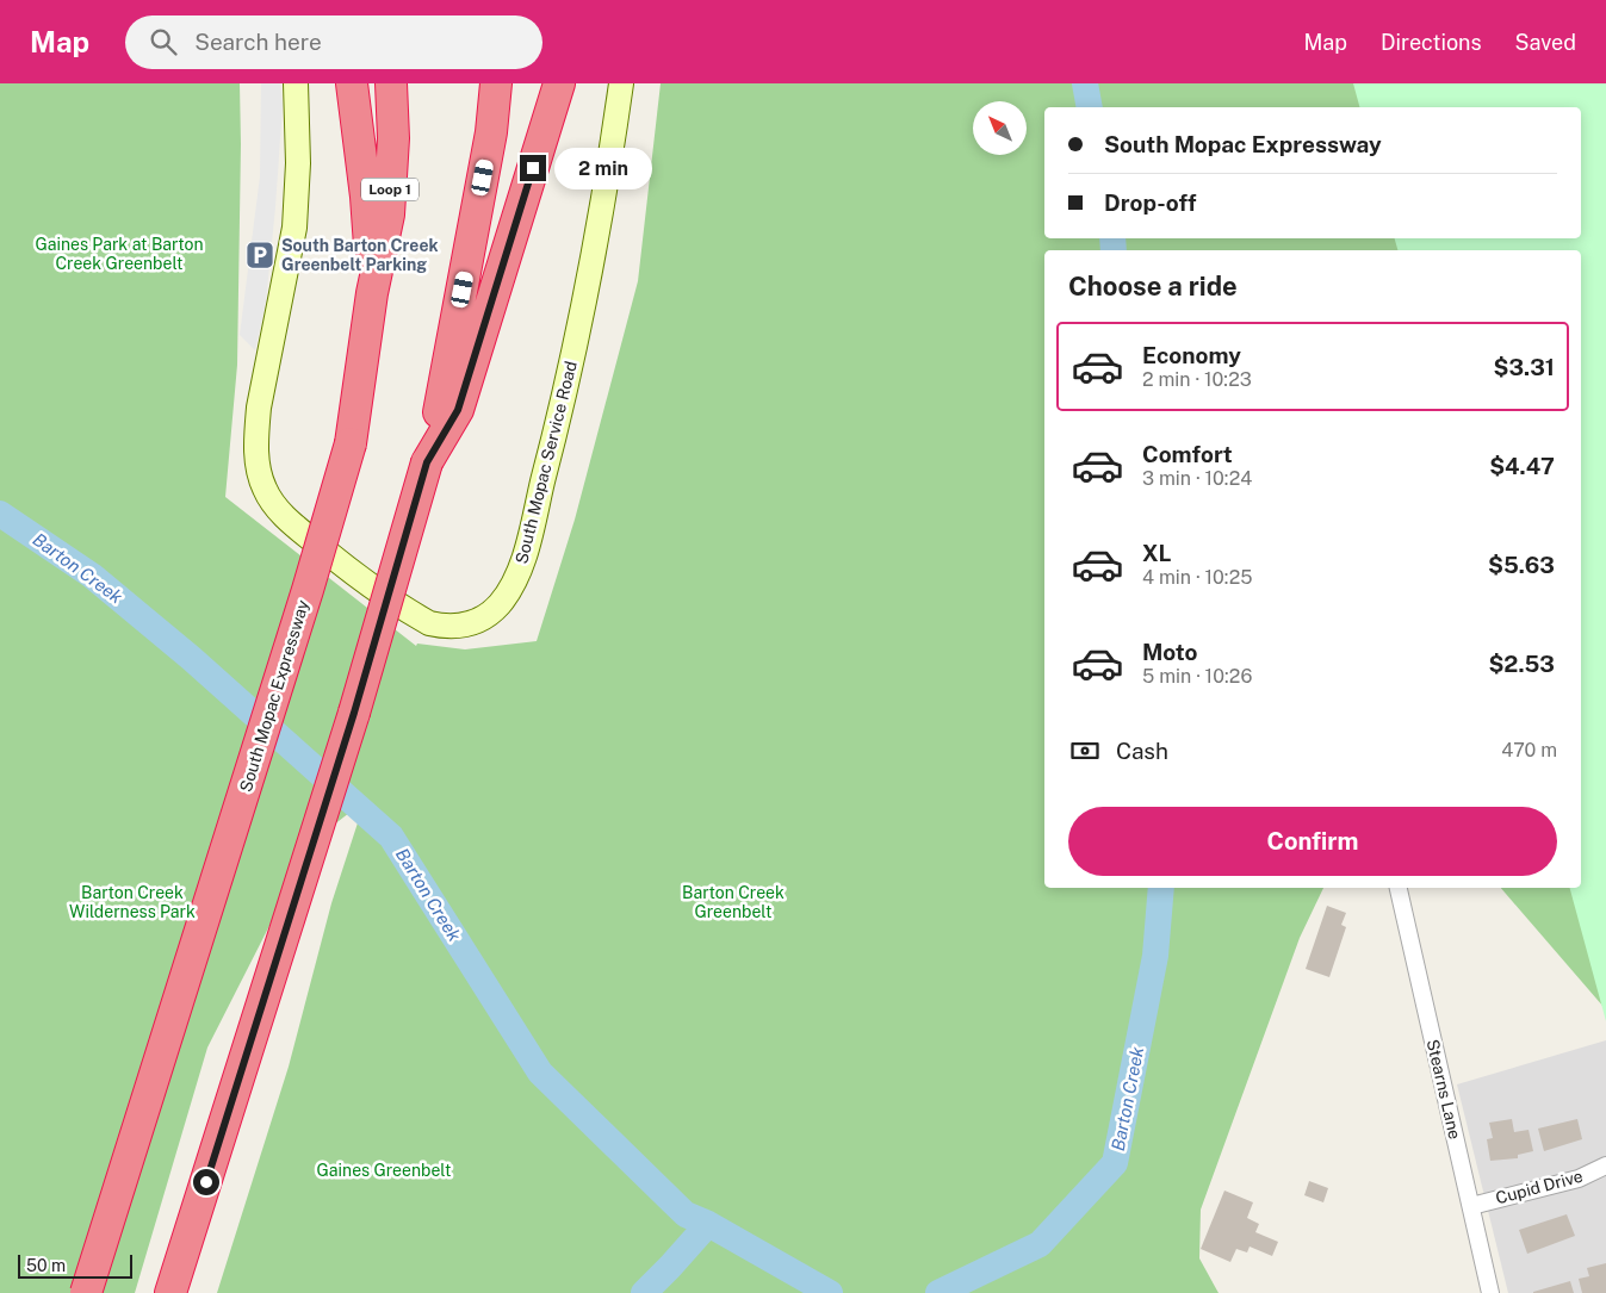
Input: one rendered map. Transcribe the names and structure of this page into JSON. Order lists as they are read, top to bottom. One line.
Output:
{"streets":{"highway":["Loop 1","South Mopac Expressway"],"main road":["South Mopac Service Road"],"street":["Stearns Lane","Cupid Drive"]},"crossings":[["Stearns Lane","Cupid Drive"]],"water":["Barton Creek"],"parks":["Gaines Park at Barton Creek Greenbelt","Barton Creek Wilderness Park","Barton Creek Greenbelt","Gaines Greenbelt"],"places":{"parking":["South Barton Creek Greenbelt Parking"]},"scale_bar":"50 m","north":"top left","page":{"header":"Map","search":"Search here","nav":["Map","Directions","Saved"],"banner":["South Mopac Expressway","Drop-off"],"bubble":"2 min","heading":"Choose a ride","list":[{"name":"Economy","note":"2 min · 10:23","value":"$3.31"},{"name":"Comfort","note":"3 min · 10:24","value":"$4.47"},{"name":"XL","note":"4 min · 10:25","value":"$5.63"},{"name":"Moto","note":"5 min · 10:26","value":"$2.53"}],"pay":["Cash","470 m"],"buttons":"Confirm","scale":"50 m"}}
